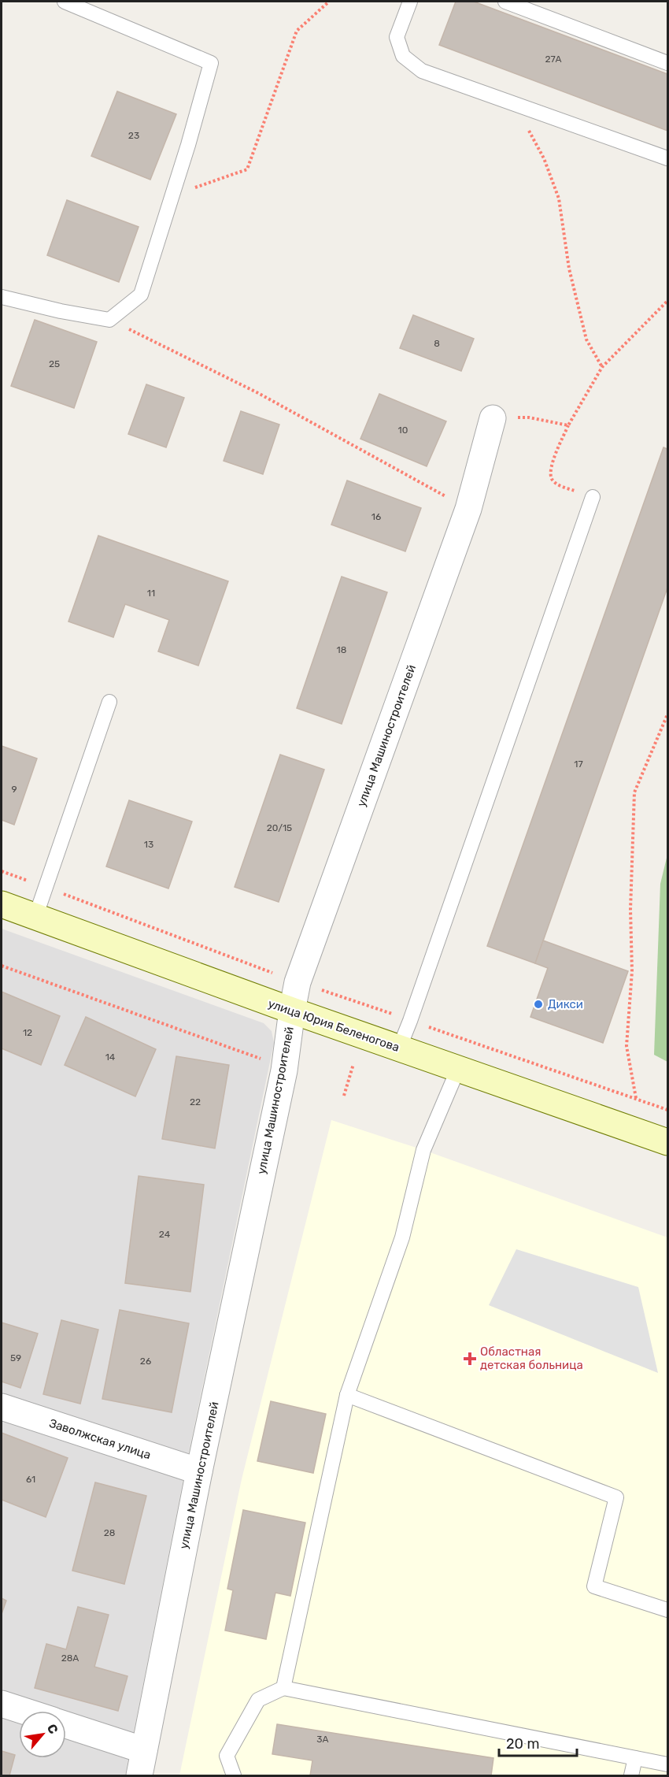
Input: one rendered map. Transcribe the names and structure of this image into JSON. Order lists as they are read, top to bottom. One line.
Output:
{"streets":{"main road":["улица Юрия Беленогова"],"street":["улица Машиностроителей","Заволжская улица"]},"crossings":[["улица Машиностроителей","улица Юрия Беленогова"],["улица Машиностроителей","Заволжская улица"]],"places":{"other":["Дикси"],"health":["Областная детская больница"]},"house_numbers":["27А","23","8","25","10","16","11","18","17","9","20/15","13","12","14","22","24","59","26","61","28","28А","3А"],"scale_bar":"20 m","north":"top right"}
